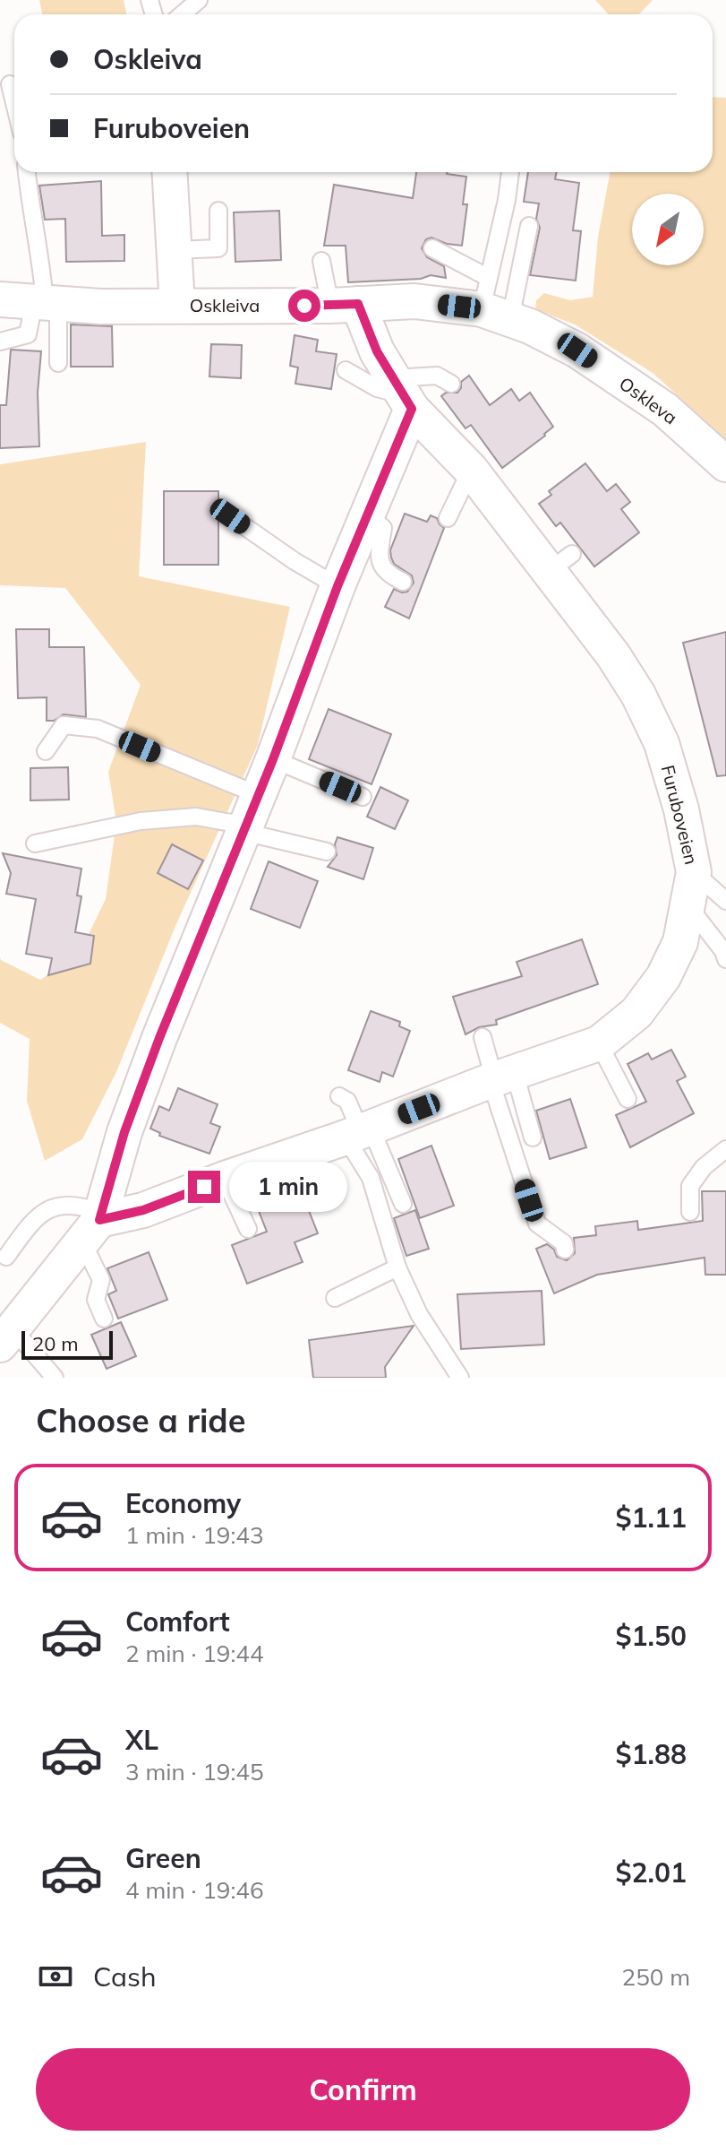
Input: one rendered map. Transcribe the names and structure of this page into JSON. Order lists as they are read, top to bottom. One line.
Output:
{"streets":{"street":["Oskleiva","Oskleva","Furuboveien"]},"crossings":[["Oskleiva","Oskleva"],["Oskleiva","Furuboveien"],["Oskleva","Furuboveien"]],"scale_bar":"20 m","north":"bottom left","page":{"banner":["Oskleiva","Furuboveien"],"bubble":"1 min","scale":"20 m","heading":"Choose a ride","list":[{"name":"Economy","note":"1 min · 19:43","value":"$1.11"},{"name":"Comfort","note":"2 min · 19:44","value":"$1.50"},{"name":"XL","note":"3 min · 19:45","value":"$1.88"},{"name":"Green","note":"4 min · 19:46","value":"$2.01"}],"pay":["Cash","250 m"],"buttons":"Confirm"}}
